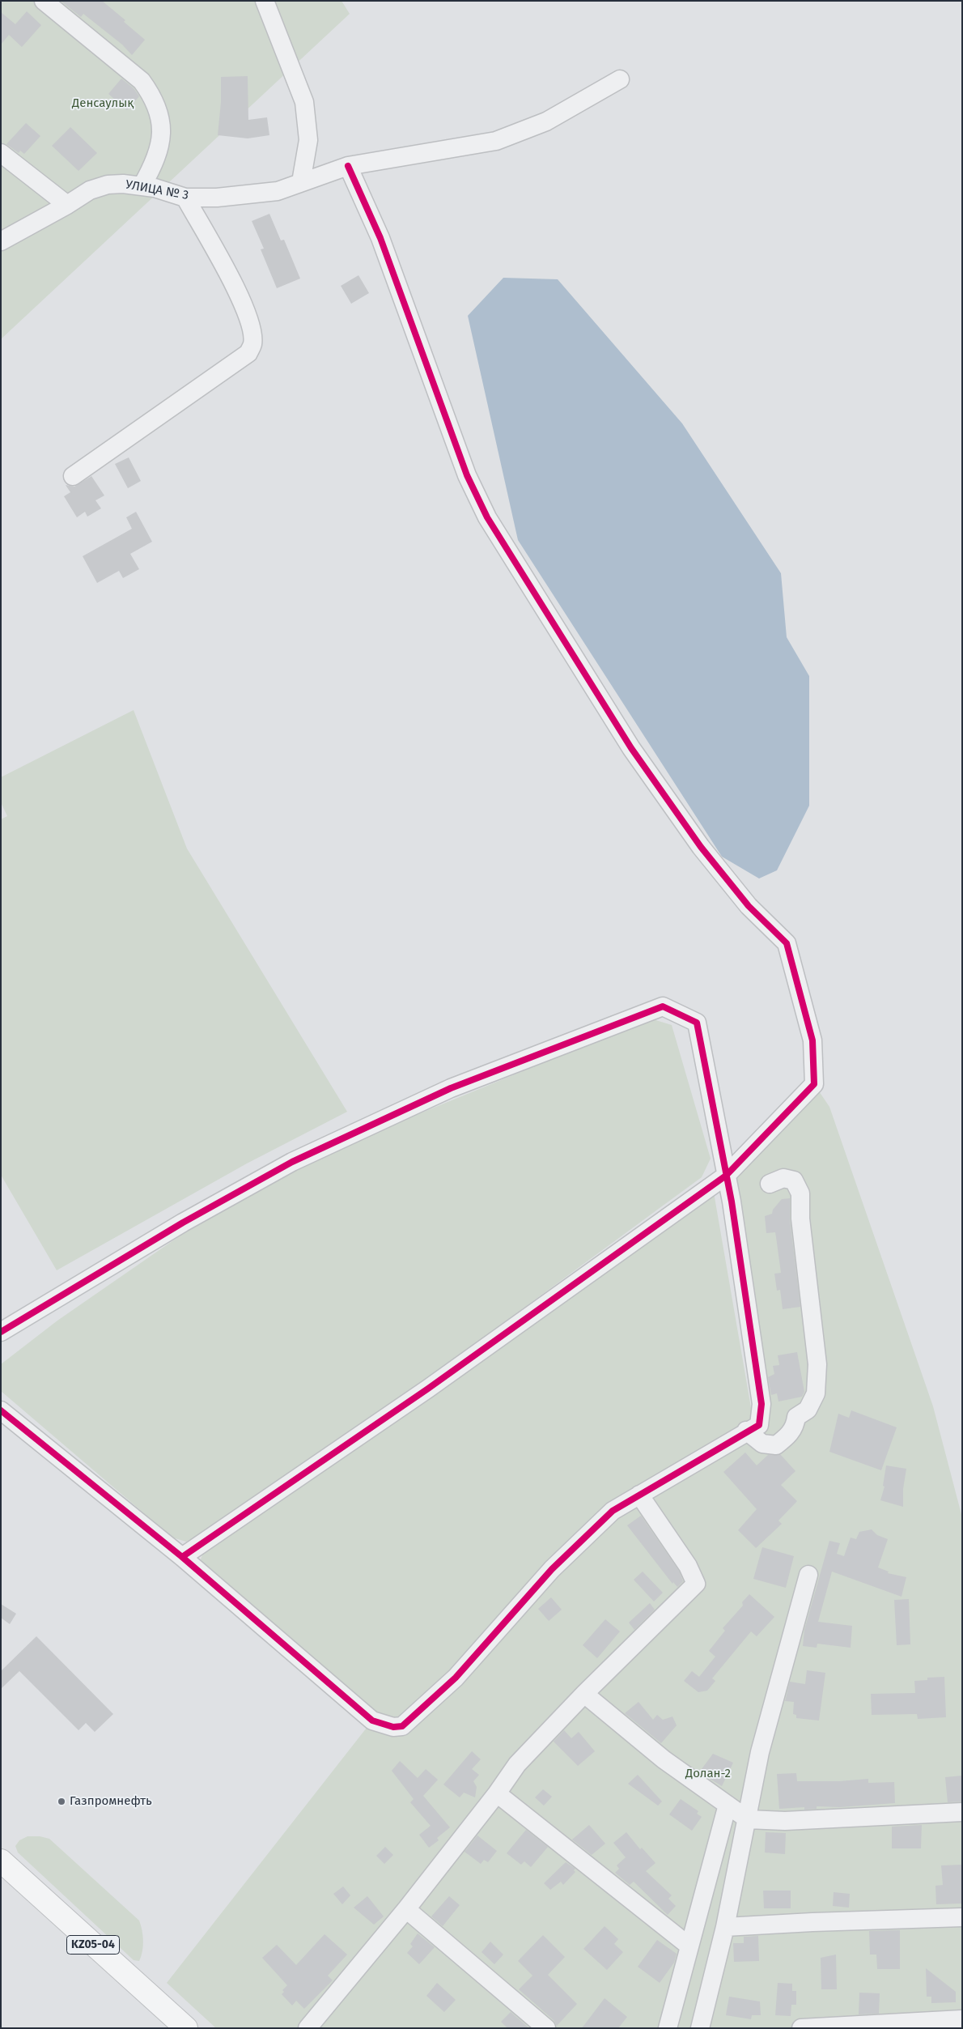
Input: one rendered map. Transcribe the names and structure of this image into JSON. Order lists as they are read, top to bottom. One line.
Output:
{"streets":{"main road":["KZ05-04"],"street":["УЛИЦА № 3"]},"parks":["Денсаулық","Долан-2"],"places":["Газпромнефть"]}
